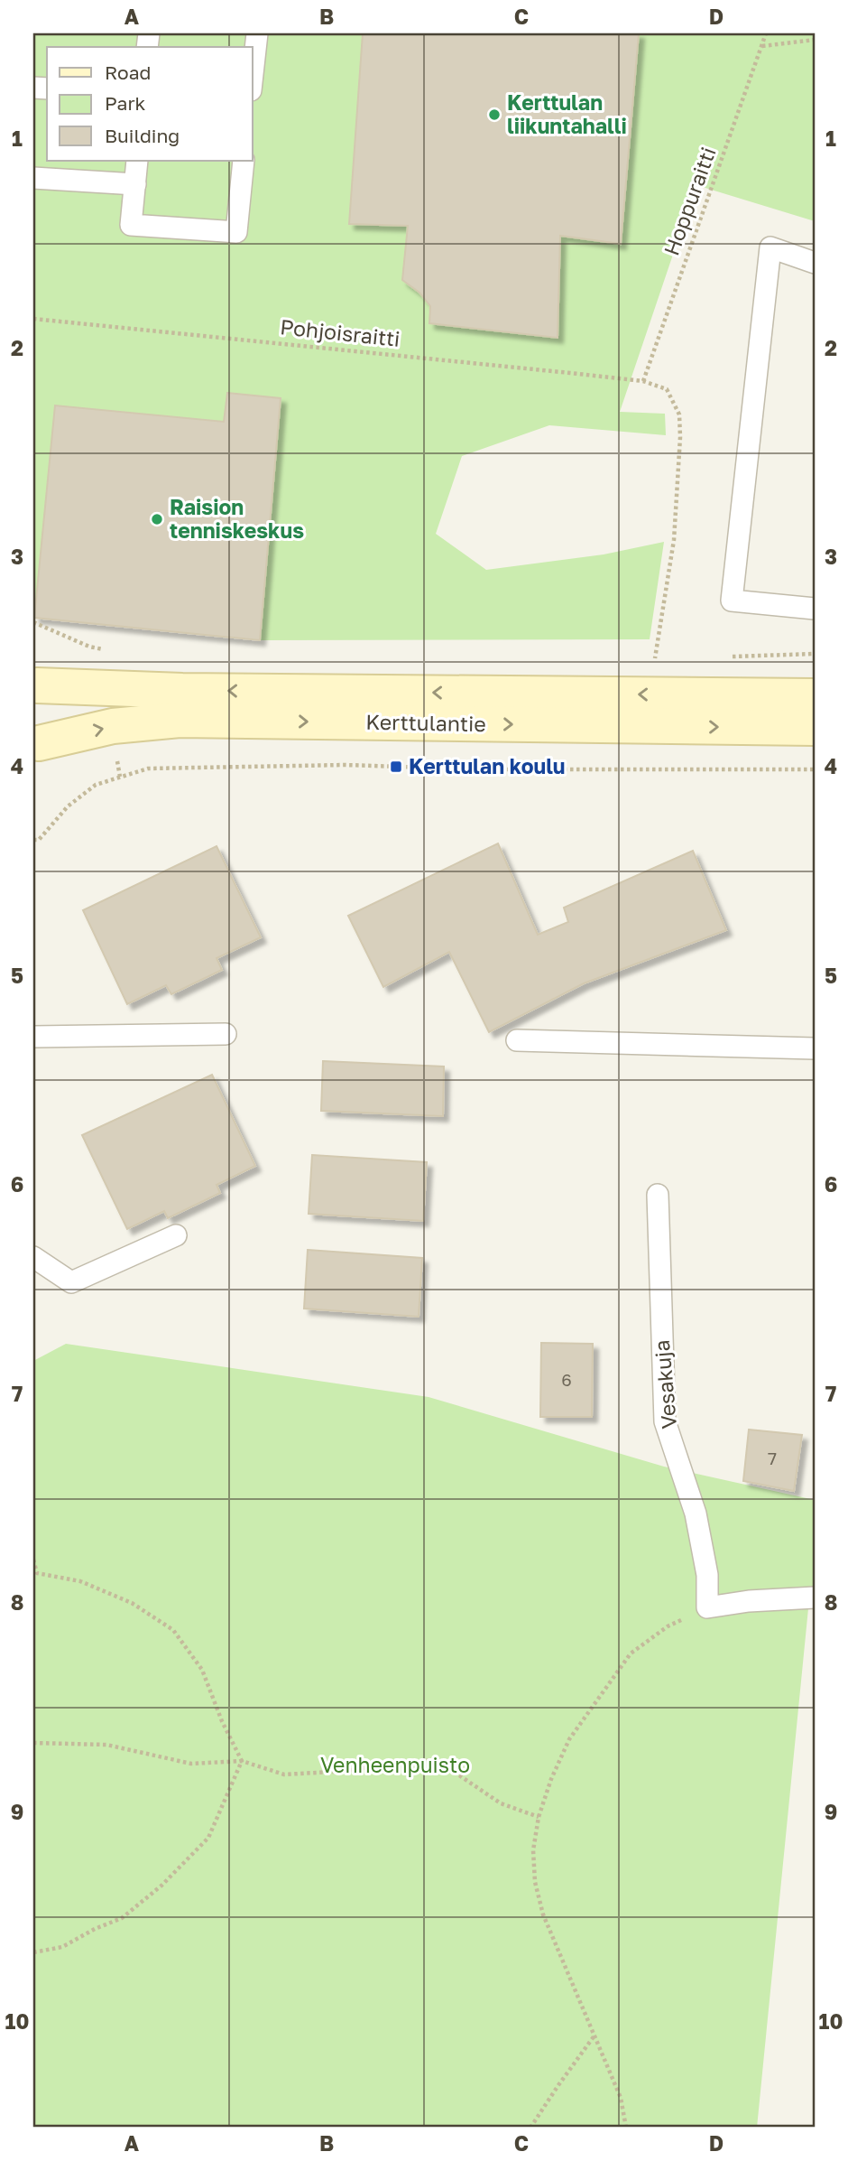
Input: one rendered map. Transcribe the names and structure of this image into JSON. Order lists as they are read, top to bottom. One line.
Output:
{"streets":{"street":["Kerttulantie"],"lane":["Vesakuja"],"path":["Hoppuraitti","Pohjoisraitti"]},"crossings":[["Hoppuraitti","Pohjoisraitti"]],"parks":["Venheenpuisto"],"places":{"other":["Kerttulan liikuntahalli","Raision tenniskeskus"],"transit":["Kerttulan koulu"]},"house_numbers":["6","7"],"legend":["Road","Park","Building"],"grid":{"columns":["A","B","C","D"],"rows":["1","2","3","4","5","6","7","8","9","10"]}}
